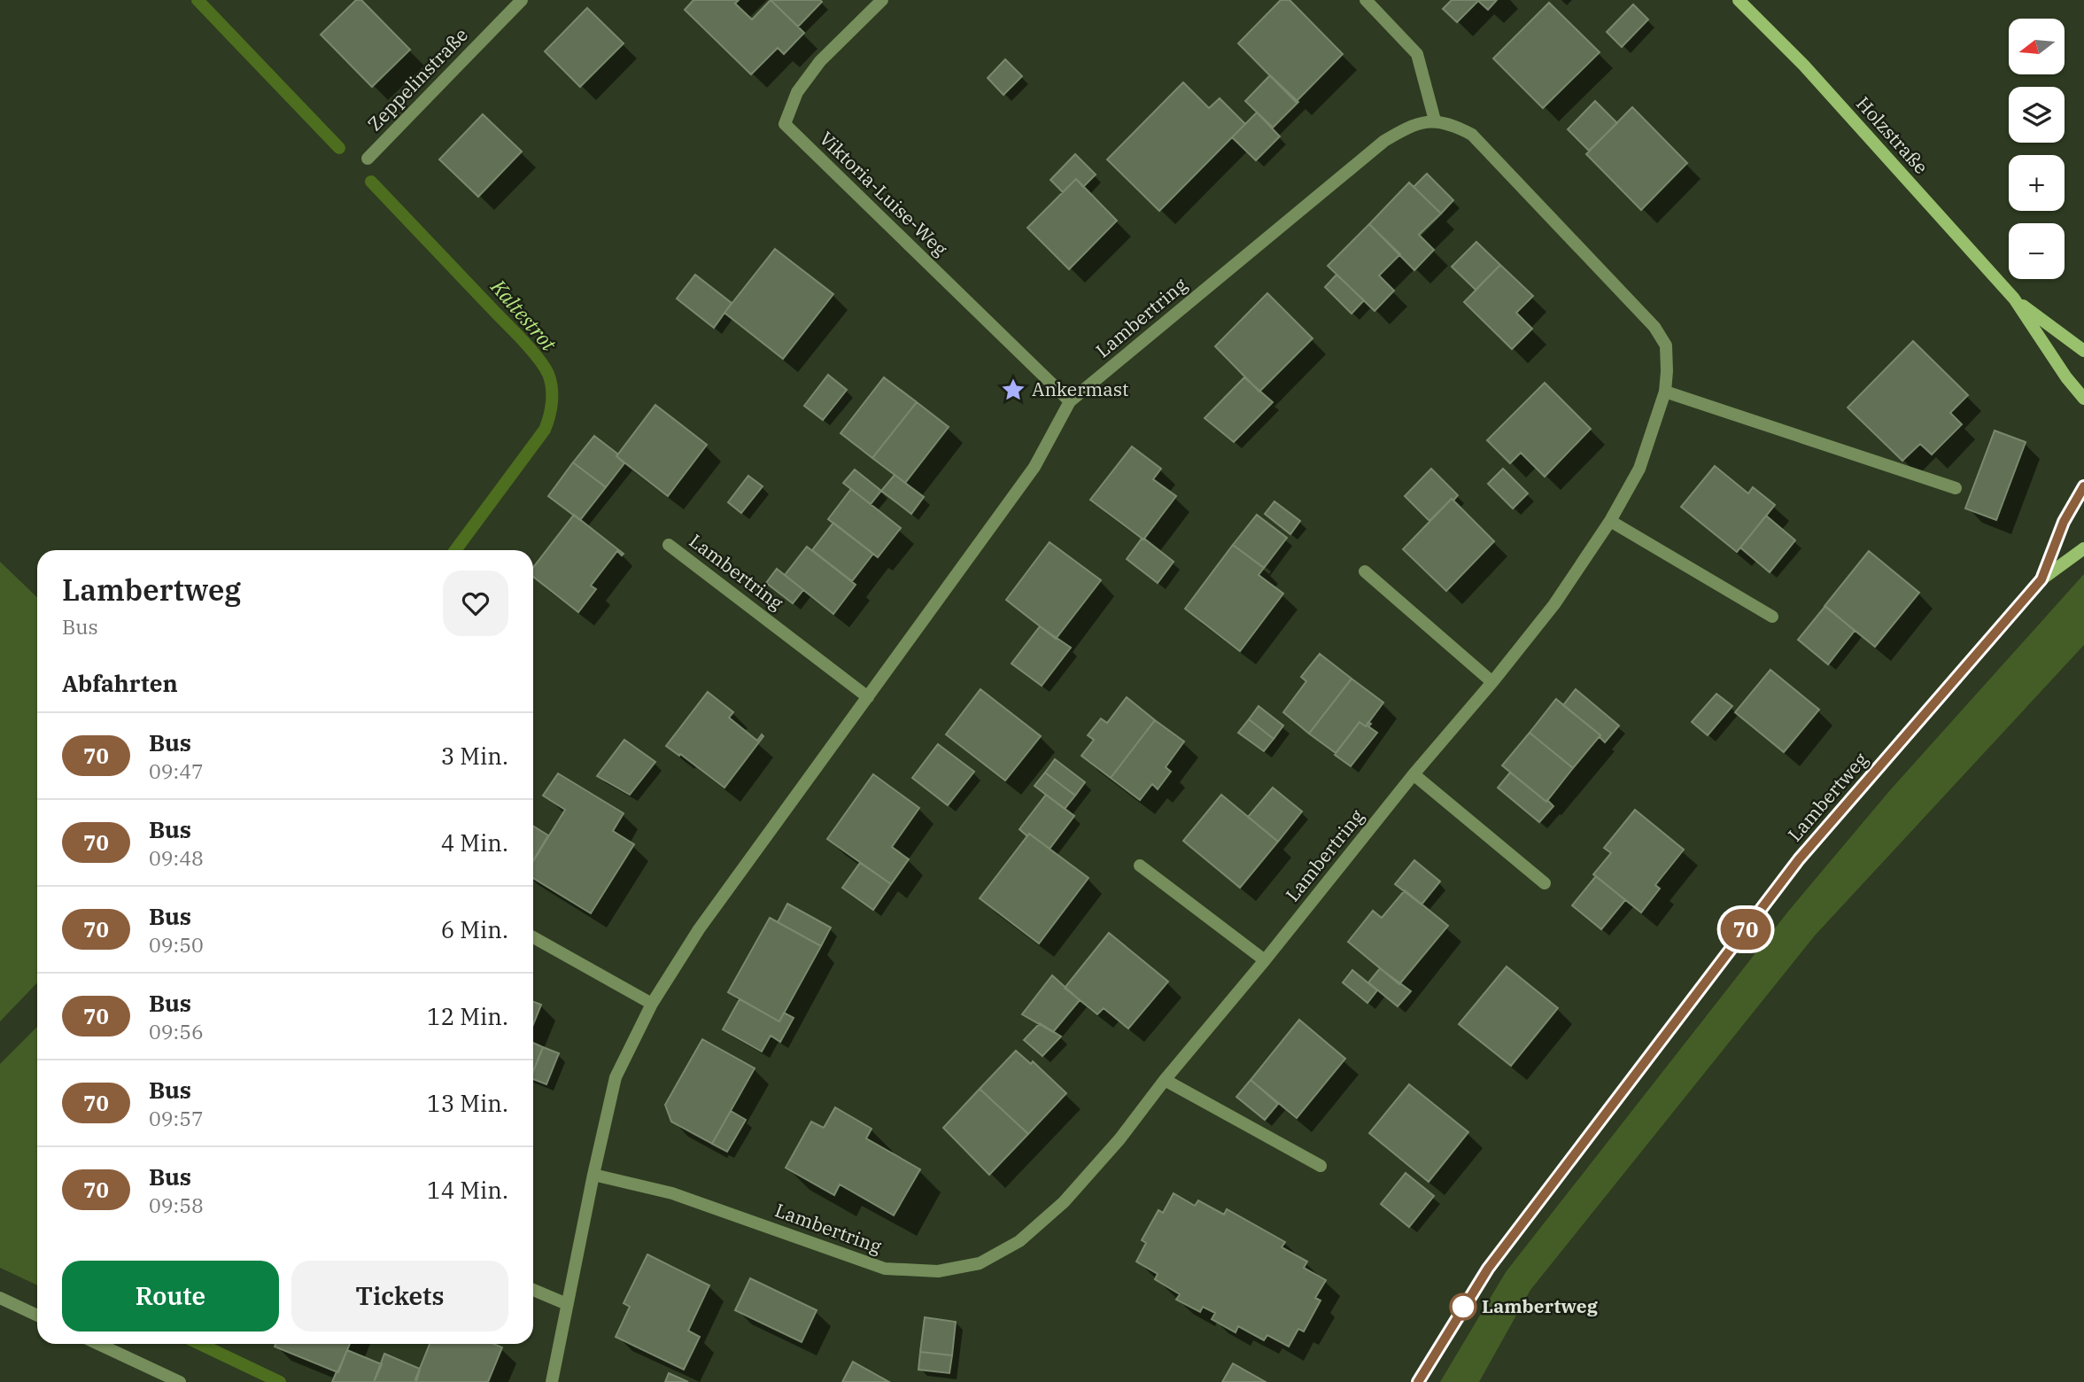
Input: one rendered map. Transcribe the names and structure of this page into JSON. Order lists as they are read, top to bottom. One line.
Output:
{"streets":{"street":["Zeppelinstraße","Holzstraße","Viktoria-Luise-Weg","Lambertring","Lambertweg"]},"crossings":[["Viktoria-Luise-Weg","Lambertring"]],"water":["Kaltestrot"],"places":{"place":["Ankermast"],"other":["Lambertweg"]},"lines":["bus line 70"],"north":"left","page":{"on_map":"70","map_buttons":["+","−"],"heading":[["Lambertweg","Bus"],"Abfahrten"],"list":[{"mark":"70","name":"Bus","note":"09:47","value":"3 Min."},{"mark":"70","name":"Bus","note":"09:48","value":"4 Min."},{"mark":"70","name":"Bus","note":"09:50","value":"6 Min."},{"mark":"70","name":"Bus","note":"09:56","value":"12 Min."},{"mark":"70","name":"Bus","note":"09:57","value":"13 Min."},{"mark":"70","name":"Bus","note":"09:58","value":"14 Min."}],"buttons":["Route","Tickets"]}}
